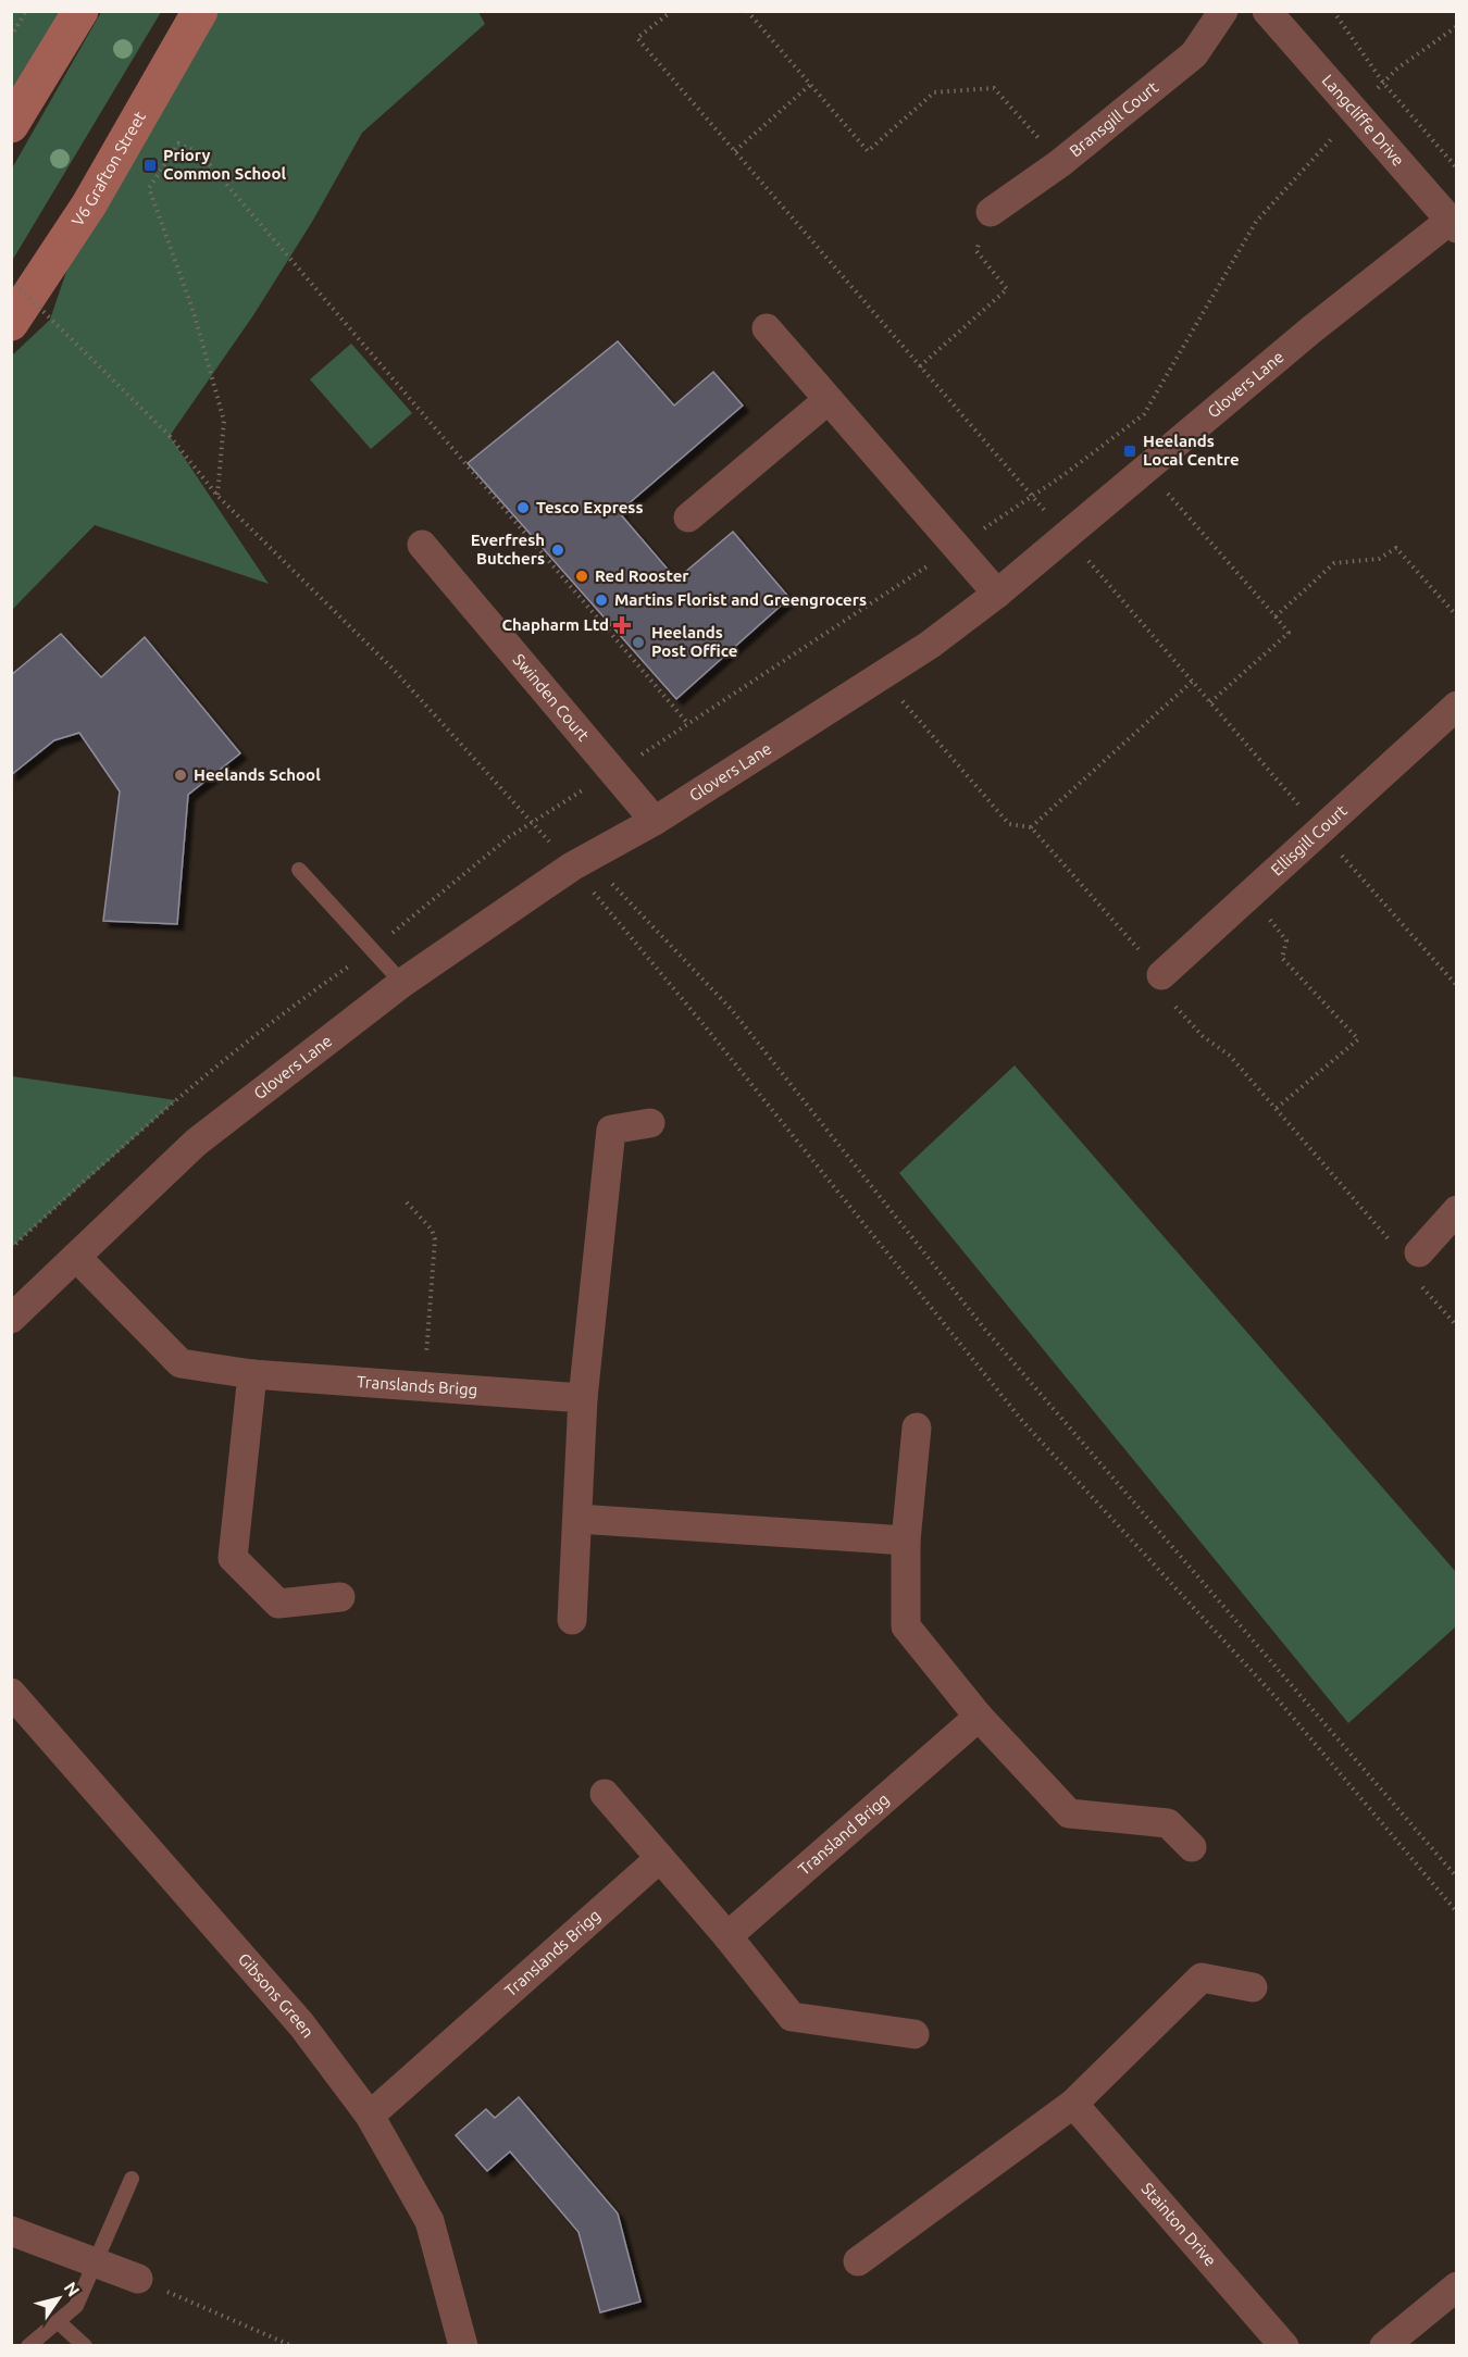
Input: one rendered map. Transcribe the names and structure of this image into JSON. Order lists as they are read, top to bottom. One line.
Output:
{"streets":{"street":["Bransgill Court","Langcliffe Drive","V6 Grafton Street","Glovers Lane","Swinden Court","Ellisgill Court","Translands Brigg","Transland Brigg","Gibsons Green","Stainton Drive"]},"crossings":[["Langcliffe Drive","Glovers Lane"],["Glovers Lane","Swinden Court"],["Glovers Lane","Translands Brigg"],["Translands Brigg","Gibsons Green"]],"places":{"transit":["Priory Common School","Heelands Local Centre"],"other":["Tesco Express","Everfresh Butchers","Red Rooster","Martins Florist and Greengrocers","Heelands Post Office","Heelands School"],"health":["Chapharm Ltd"]},"north":"top right"}
